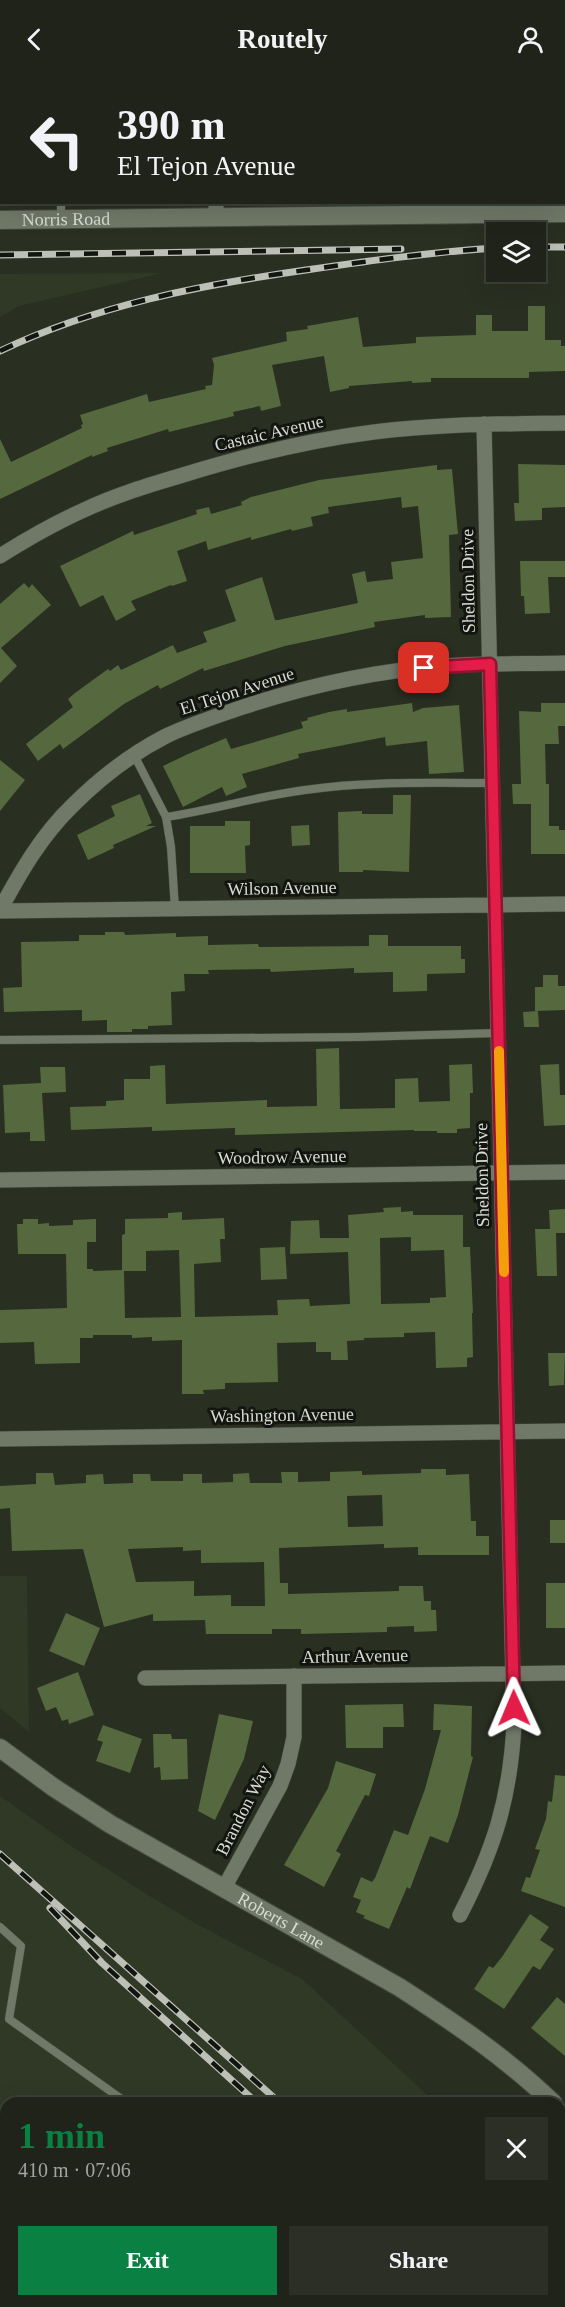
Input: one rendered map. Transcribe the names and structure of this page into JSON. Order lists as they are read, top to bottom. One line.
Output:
{"streets":{"street":["Norris Road","Castaic Avenue","Sheldon Drive","El Tejon Avenue","Wilson Avenue","Woodrow Avenue","Washington Avenue","Arthur Avenue","Brandon Way","Roberts Lane"]},"crossings":[["Castaic Avenue","Sheldon Drive"],["Sheldon Drive","El Tejon Avenue"],["Sheldon Drive","Wilson Avenue"],["Sheldon Drive","Woodrow Avenue"],["Sheldon Drive","Washington Avenue"],["Sheldon Drive","Arthur Avenue"],["El Tejon Avenue","Wilson Avenue"],["Arthur Avenue","Brandon Way"],["Brandon Way","Roberts Lane"]],"page":{"header":"Routely","turn":["390 m","El Tejon Avenue"],"heading":["1 min","410 m · 07:06"],"buttons":["Exit","Share"]}}
